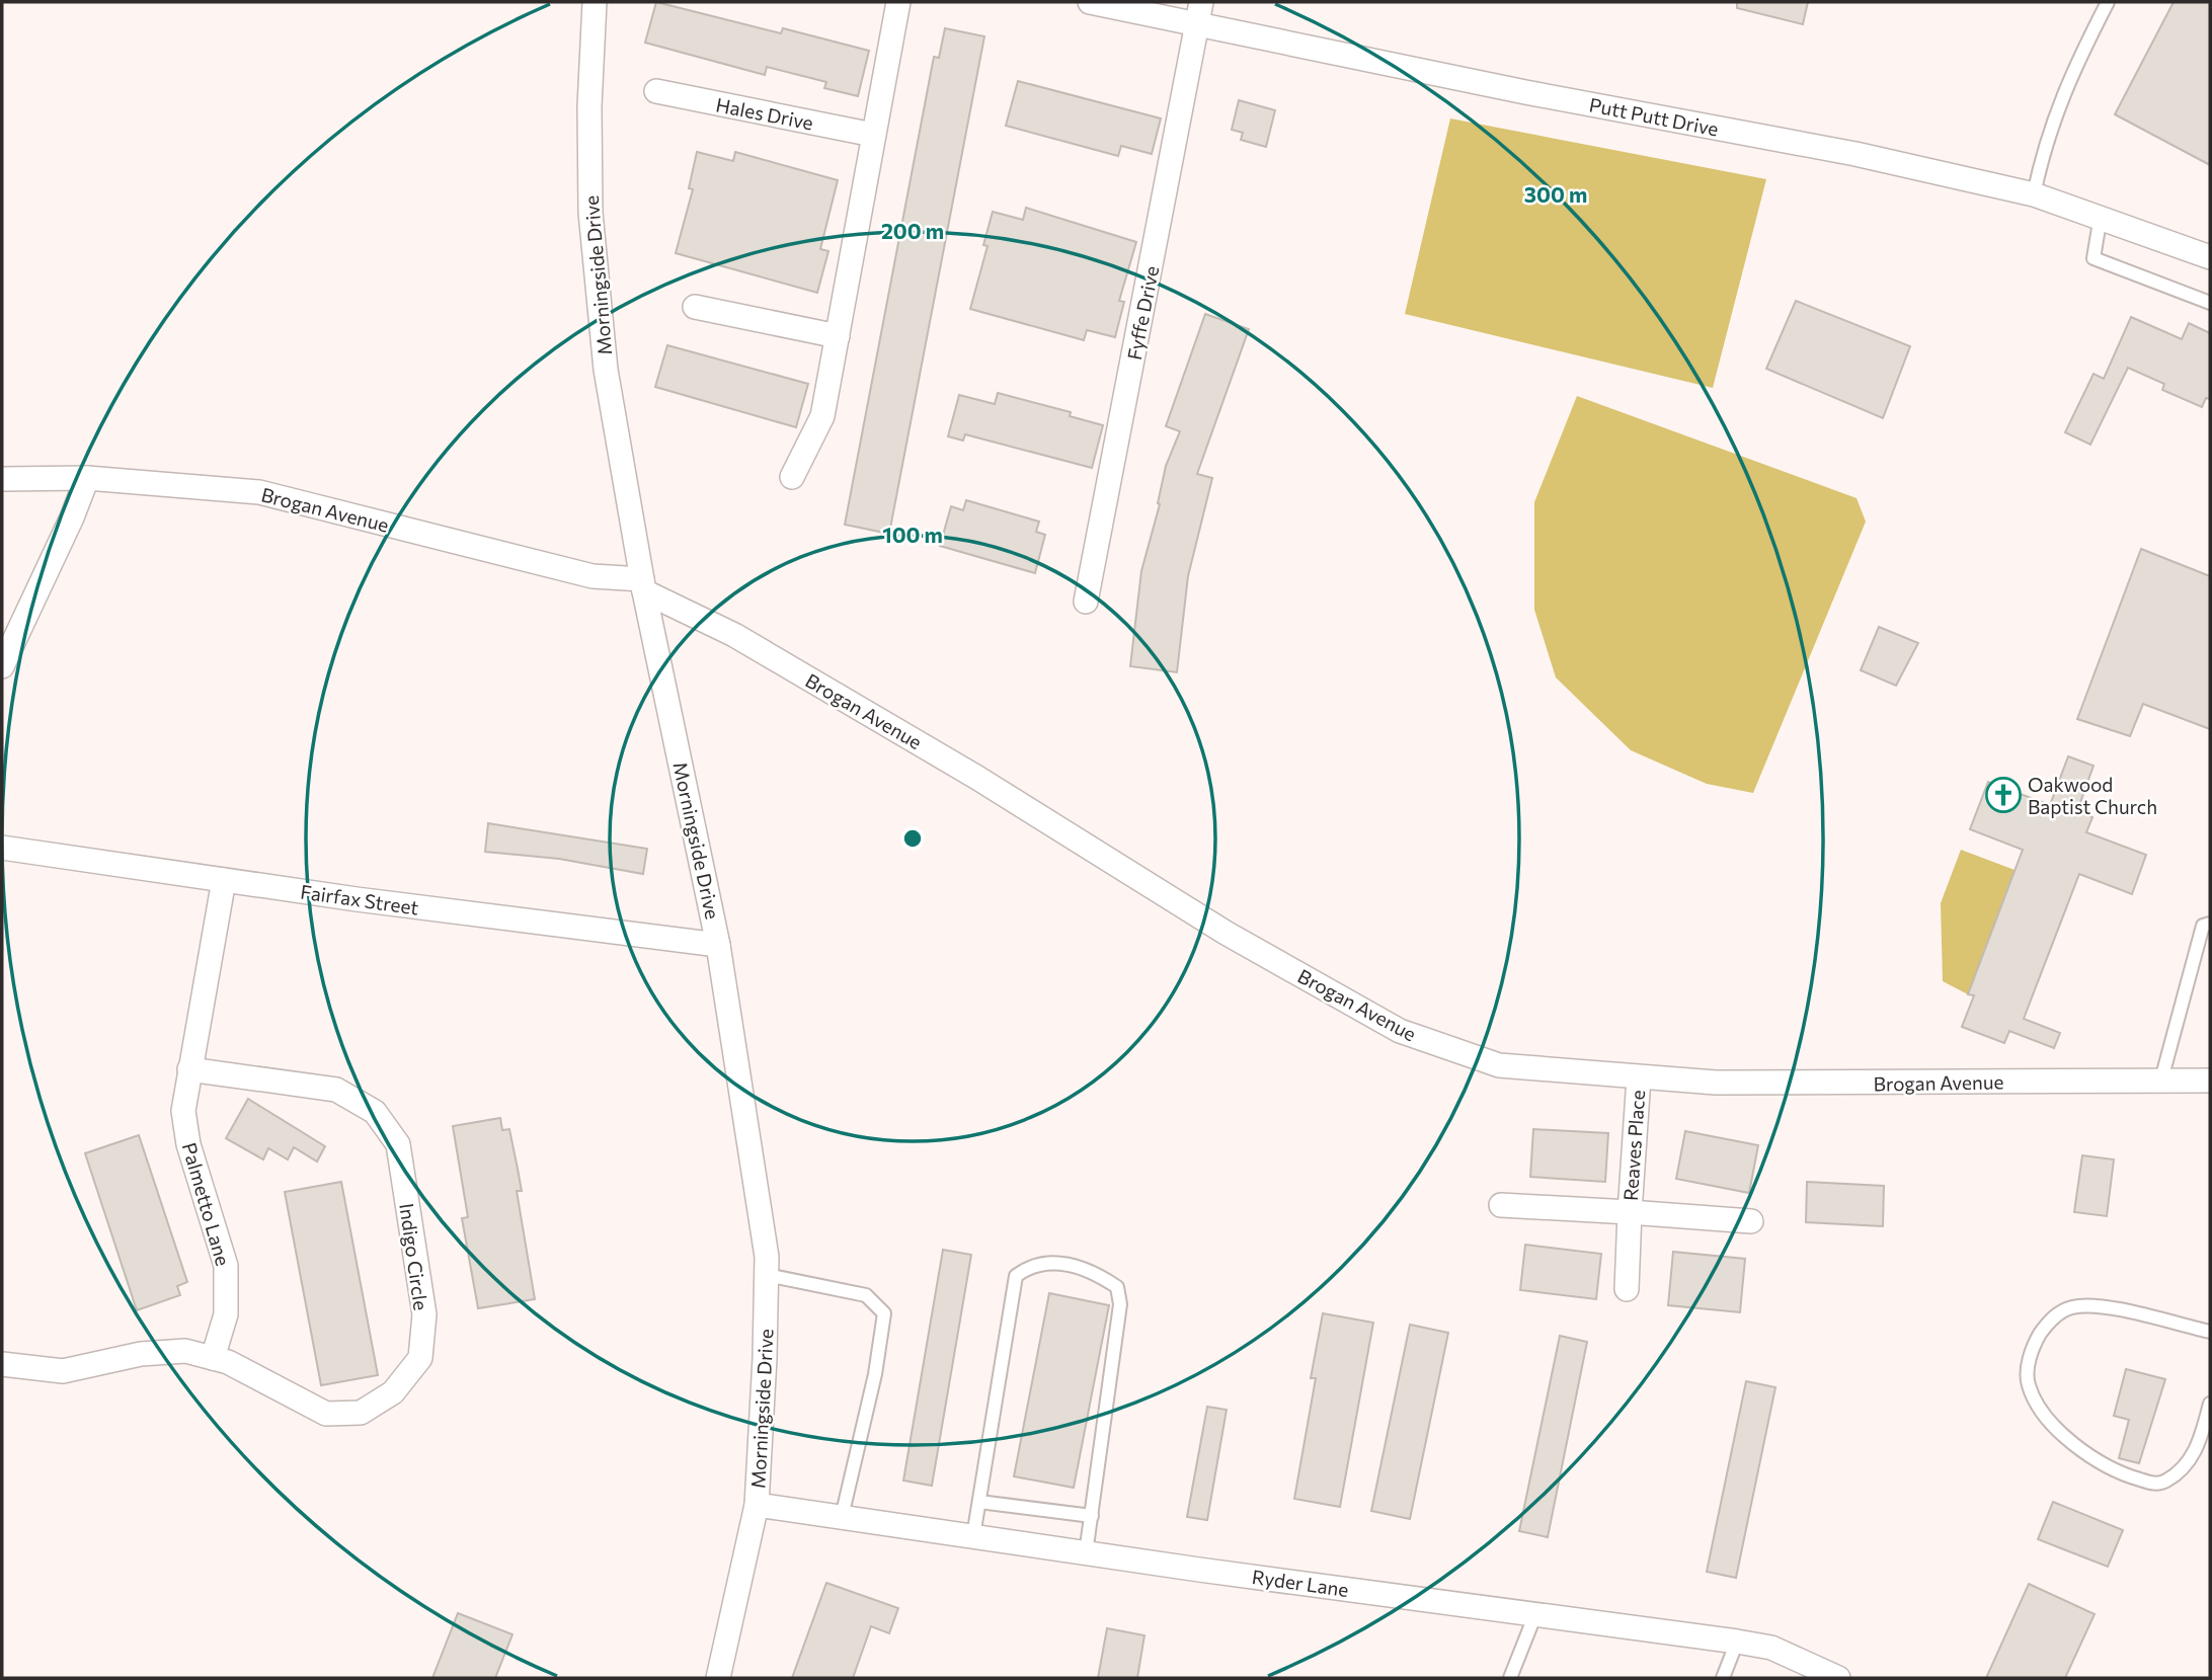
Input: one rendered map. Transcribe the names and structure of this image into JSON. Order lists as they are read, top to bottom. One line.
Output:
{"streets":{"street":["Hales Drive","Putt Putt Drive","Morningside Drive","Fyffe Drive","Brogan Avenue","Fairfax Street","Reaves Place","Palmetto Lane","Indigo Circle","Ryder Lane"]},"crossings":[["Putt Putt Drive","Fyffe Drive"],["Morningside Drive","Brogan Avenue"],["Morningside Drive","Fairfax Street"],["Morningside Drive","Ryder Lane"],["Brogan Avenue","Reaves Place"],["Fairfax Street","Palmetto Lane"],["Palmetto Lane","Indigo Circle"]],"places":{"church":["Oakwood Baptist Church"]},"rings":["300 m","200 m","100 m"]}
